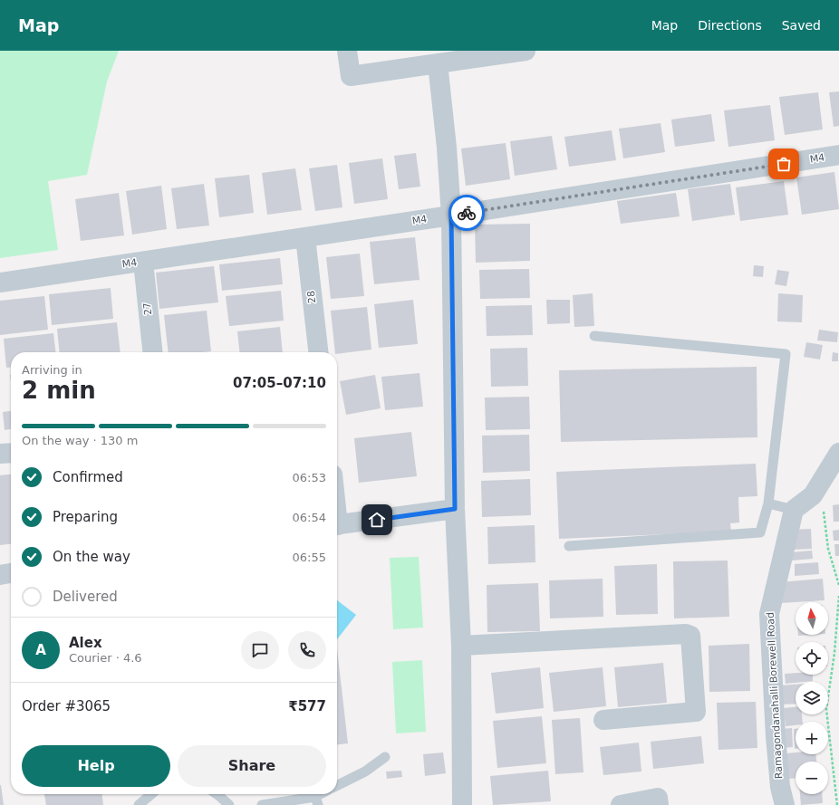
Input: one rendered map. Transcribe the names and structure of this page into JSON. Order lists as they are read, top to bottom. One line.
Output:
{"streets":{"street":["M4","28","27","Ramagondanahalli Borewell Road"]},"crossings":[["M4","28"],["M4","27"]],"north":"top","page":{"header":"Map","nav":["Map","Directions","Saved"],"heading":["2 min","Arriving in","07:05–07:10"],"panel":["Alex","Courier · 4.6","Order #3065","₹577"],"bar":"On the way · 130 m","list":[["Confirmed","06:53"],["Preparing","06:54"],["On the way","06:55"],"Delivered"],"map_buttons":["+","−"],"round":"A","buttons":["Help","Share"]}}
